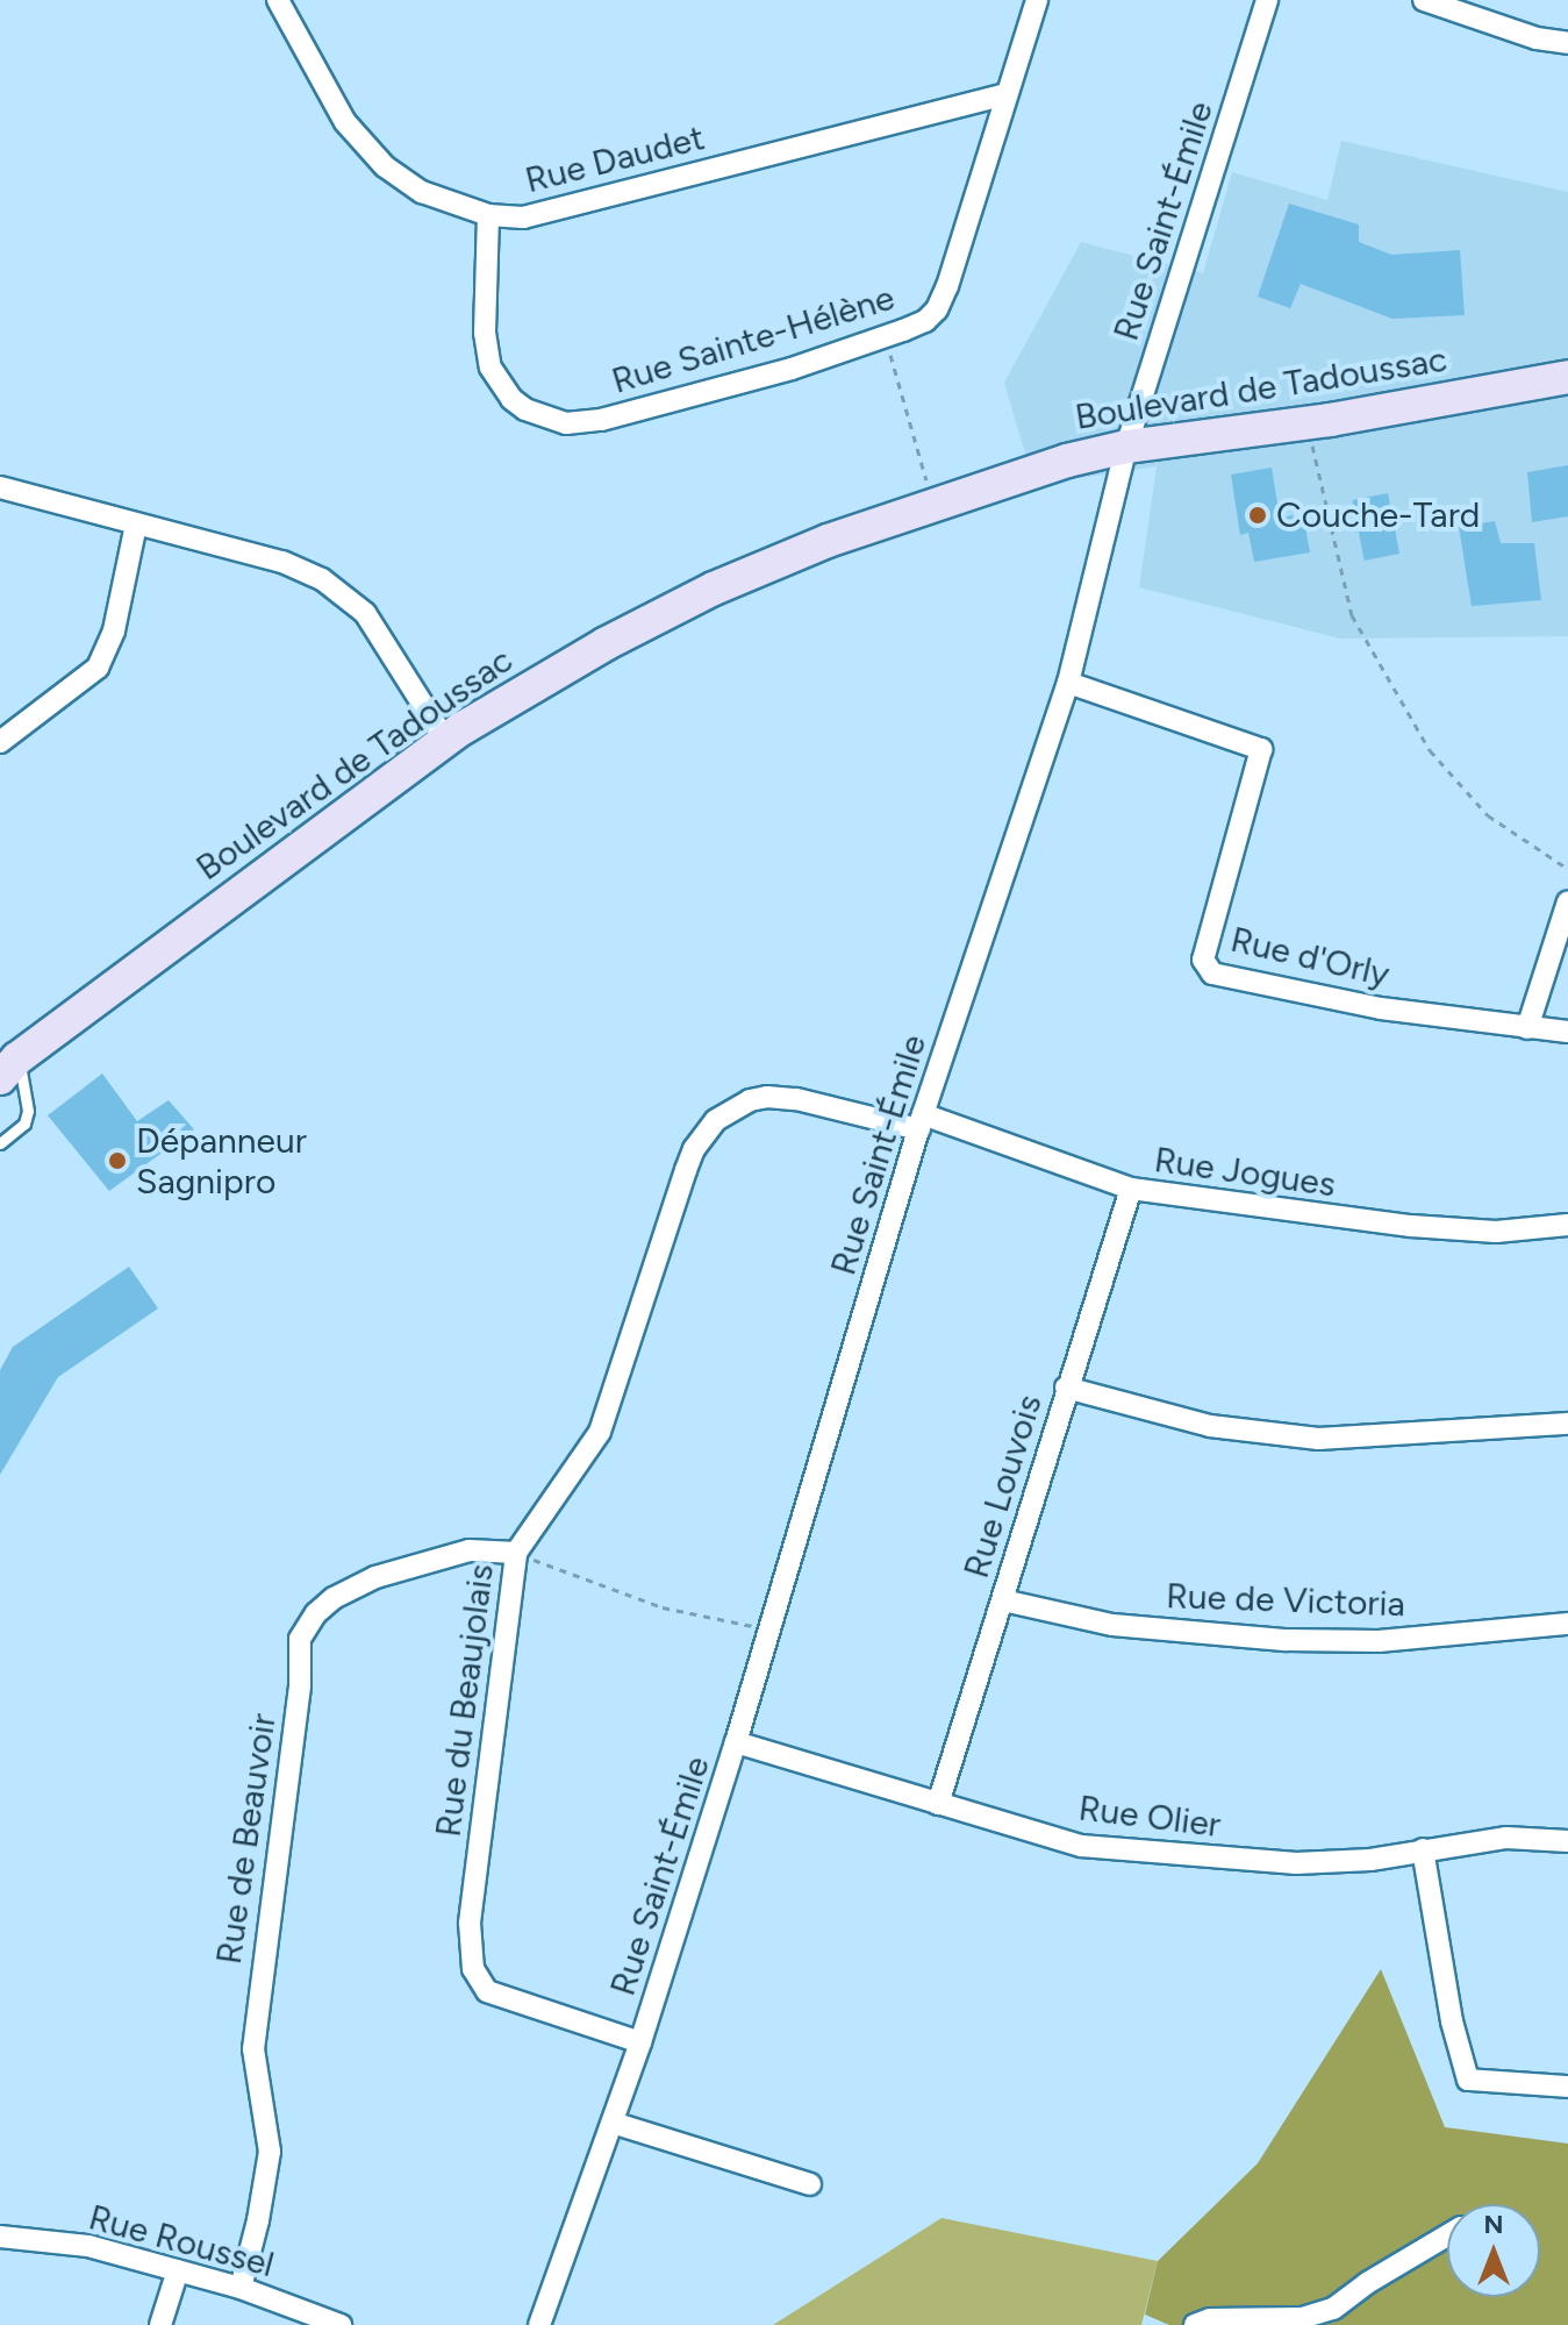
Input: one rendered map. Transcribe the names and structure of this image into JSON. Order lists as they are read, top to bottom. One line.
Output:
{"streets":{"main road":["Boulevard de Tadoussac"],"street":["Rue Daudet","Rue Saint-Émile","Rue Sainte-Hélène","Rue d'Orly","Rue Jogues","Rue Louvois","Rue de Victoria","Rue du Beaujolais","Rue Olier","Rue de Beauvoir","Rue Roussel"]},"crossings":[["Rue Daudet","Rue Sainte-Hélène"],["Rue Saint-Émile","Boulevard de Tadoussac"],["Rue Saint-Émile","Rue d'Orly"],["Rue Saint-Émile","Rue Jogues"],["Rue Saint-Émile","Rue du Beaujolais"],["Rue Saint-Émile","Rue Olier"],["Rue Jogues","Rue Louvois"],["Rue Jogues","Rue du Beaujolais"],["Rue Louvois","Rue de Victoria"],["Rue Louvois","Rue Olier"],["Rue du Beaujolais","Rue de Beauvoir"],["Rue de Beauvoir","Rue Roussel"]],"places":["Couche-Tard","Dépanneur Sagnipro"],"north":"top"}
